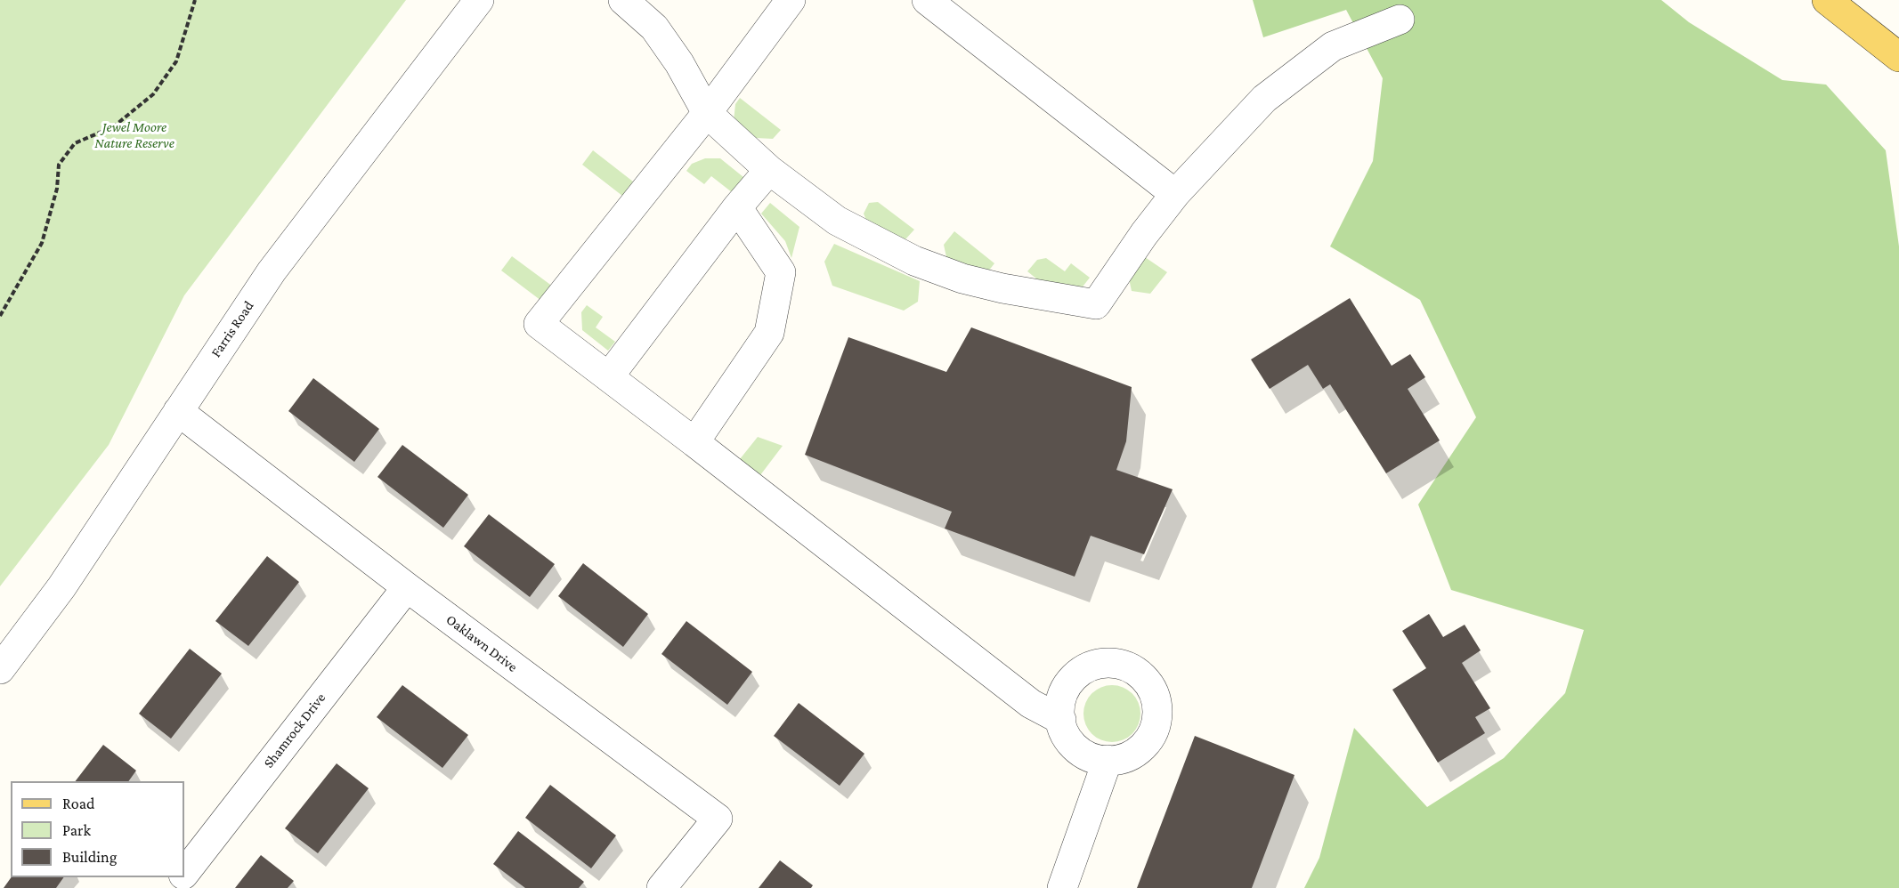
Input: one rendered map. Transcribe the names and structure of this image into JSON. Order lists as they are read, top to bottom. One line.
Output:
{"streets":{"street":["Farris Road","Oaklawn Drive","Shamrock Drive"]},"crossings":[["Farris Road","Oaklawn Drive"],["Oaklawn Drive","Shamrock Drive"]],"parks":["Jewel Moore Nature Reserve"],"legend":["Road","Park","Building"]}
